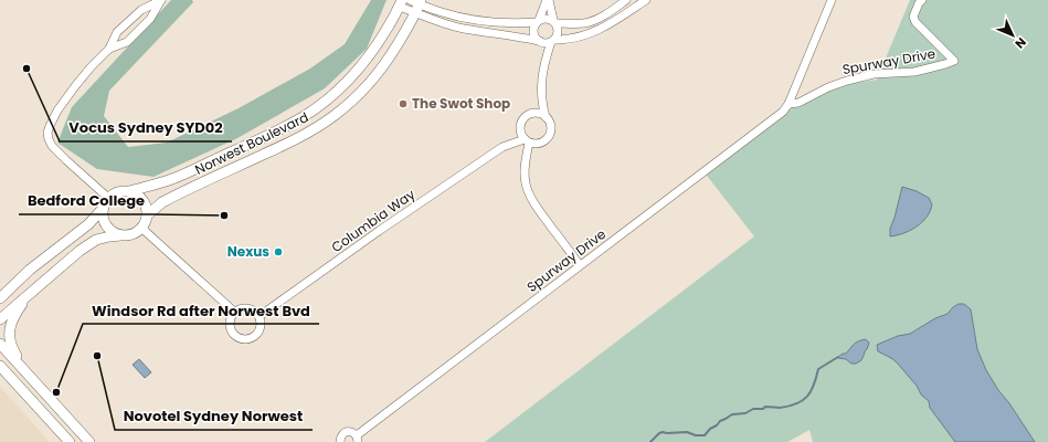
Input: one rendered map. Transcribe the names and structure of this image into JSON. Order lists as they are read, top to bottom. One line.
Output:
{"streets":{"main road":["Norwest Boulevard"],"street":["Spurway Drive","Columbia Way"]},"places":["Vocus Sydney SYD02","The Swot Shop","Bedford College","Nexus","Novotel Sydney Norwest","Windsor Rd after Norwest Bvd"],"north":"bottom right"}
